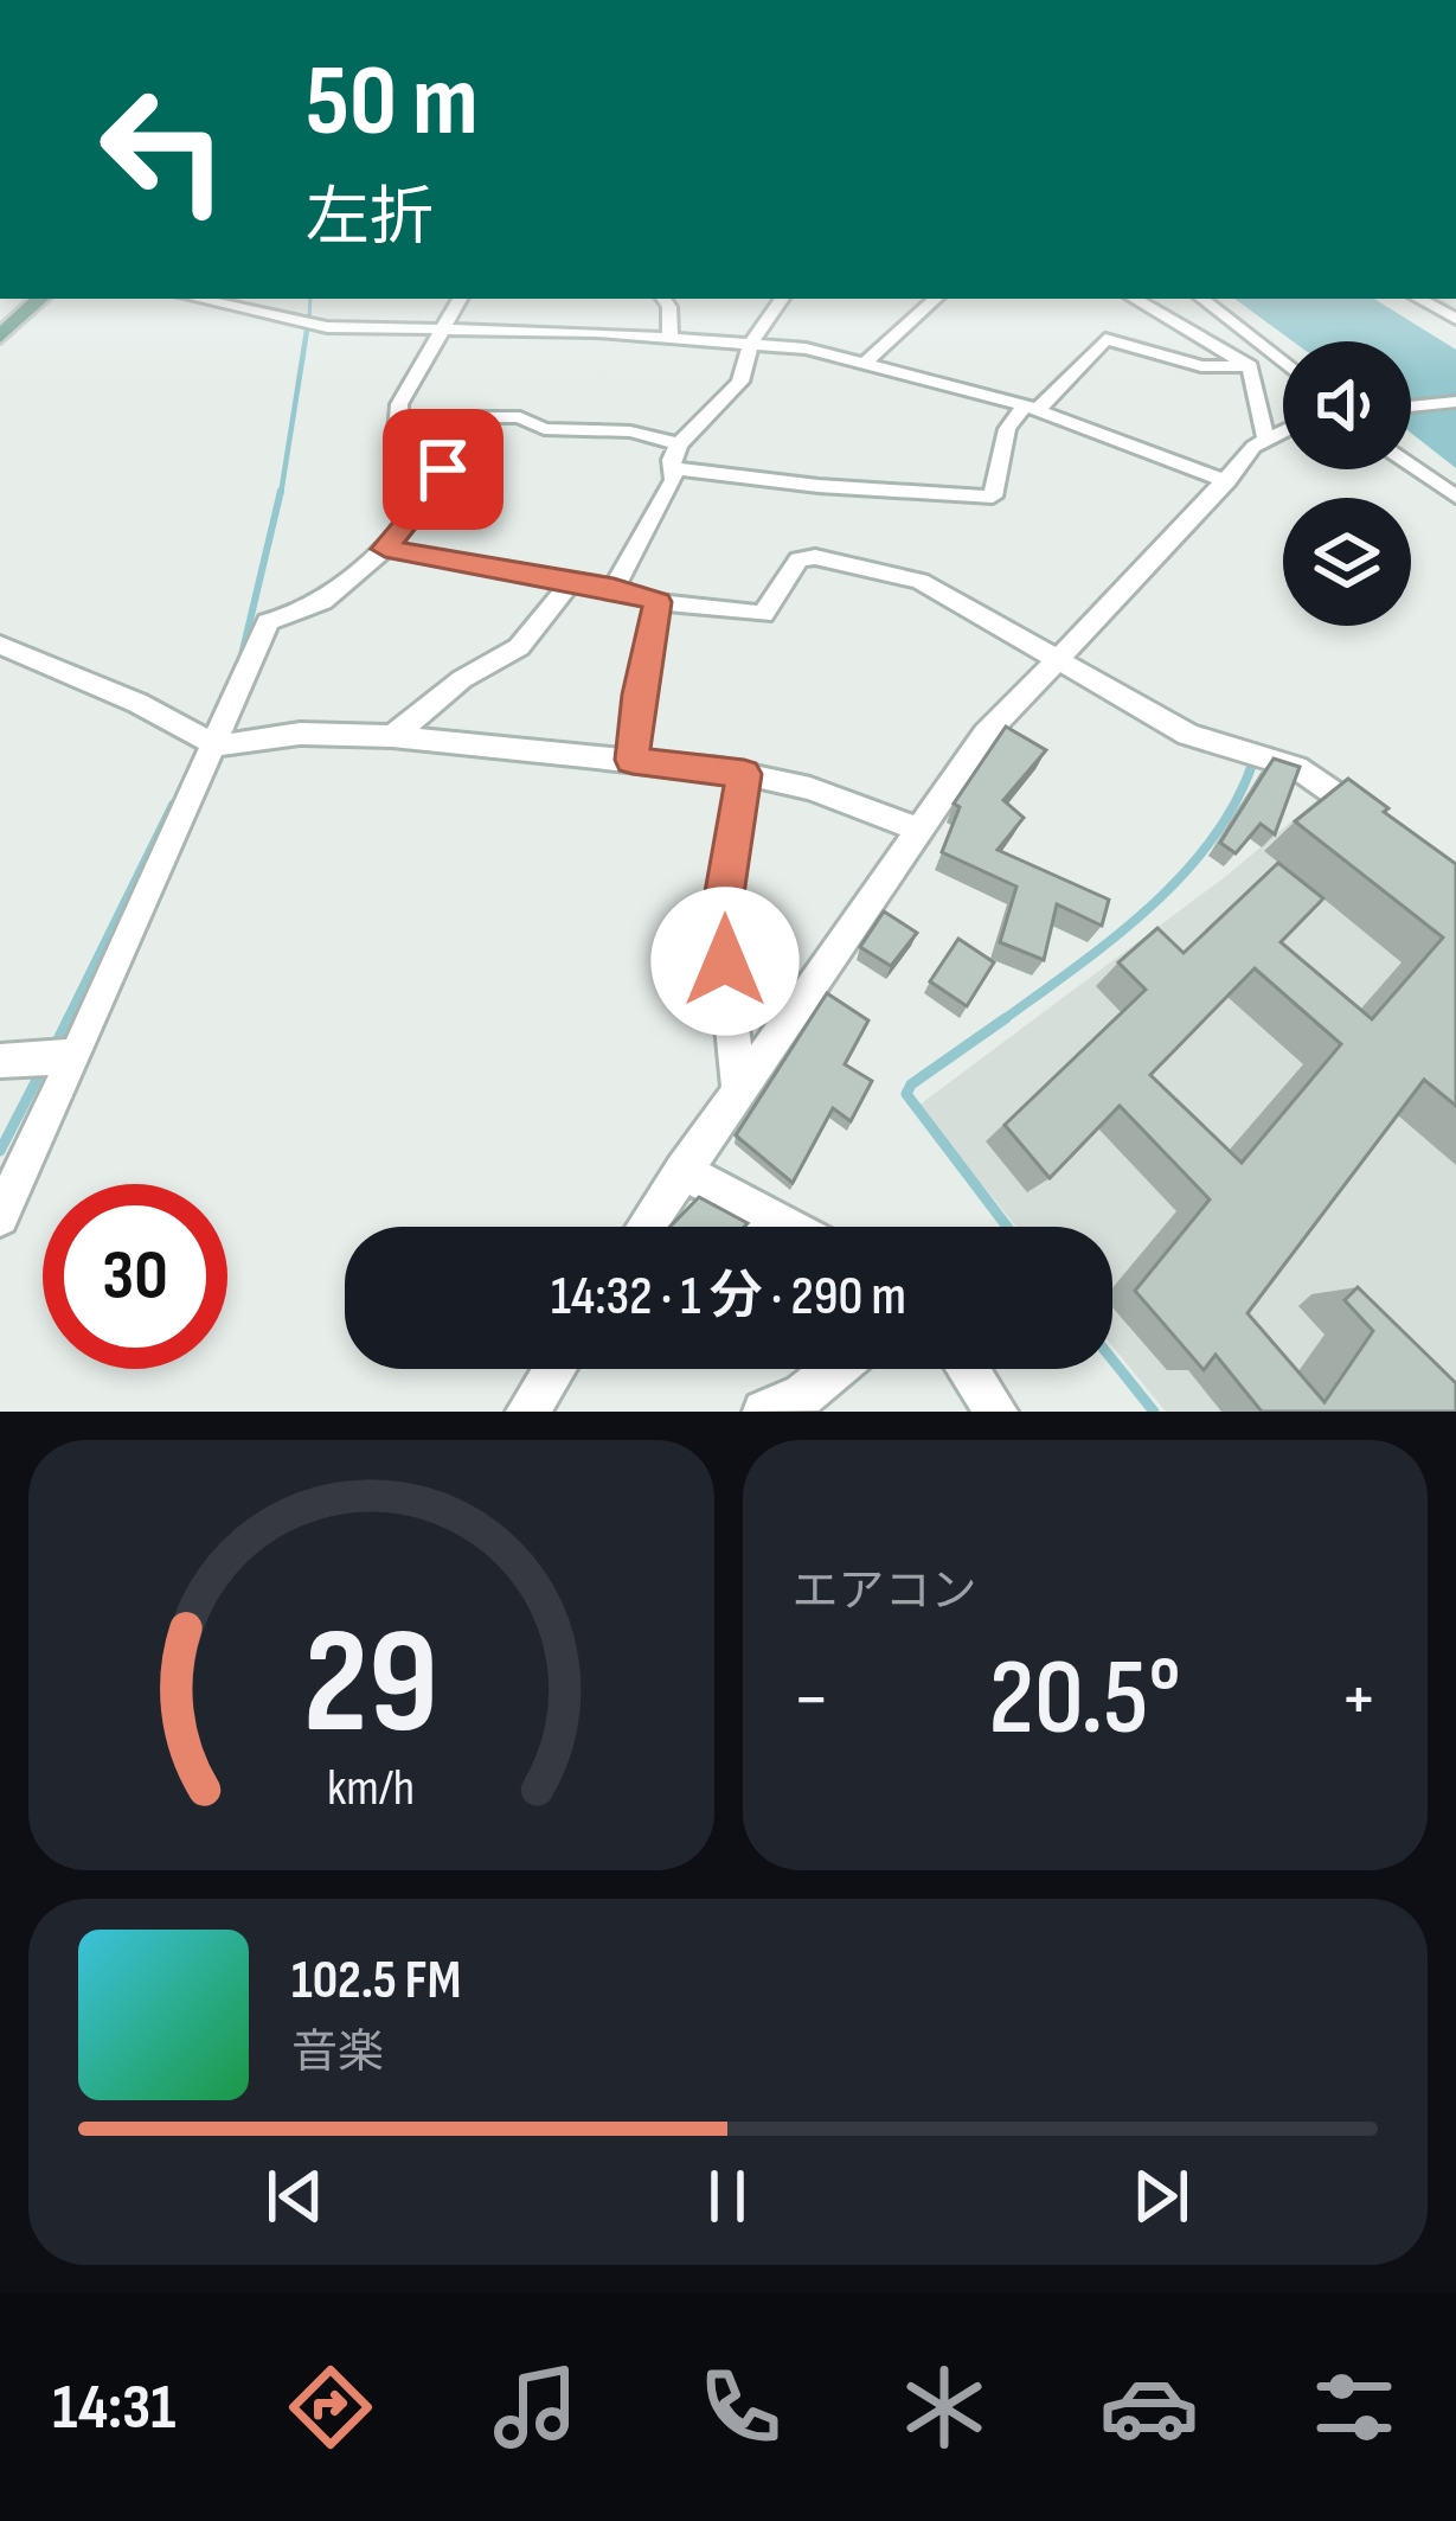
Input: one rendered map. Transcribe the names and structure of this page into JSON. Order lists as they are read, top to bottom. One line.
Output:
{"page":{"turn":["50 m","左折"],"limit":"30","trip":"14:32 · 1 分 · 290 m","tile":"エアコン","heat":["−","20.5°","+"],"song":["102.5 FM","音楽"],"tabs":"14:31","gauge":["29","km/h"]}}
